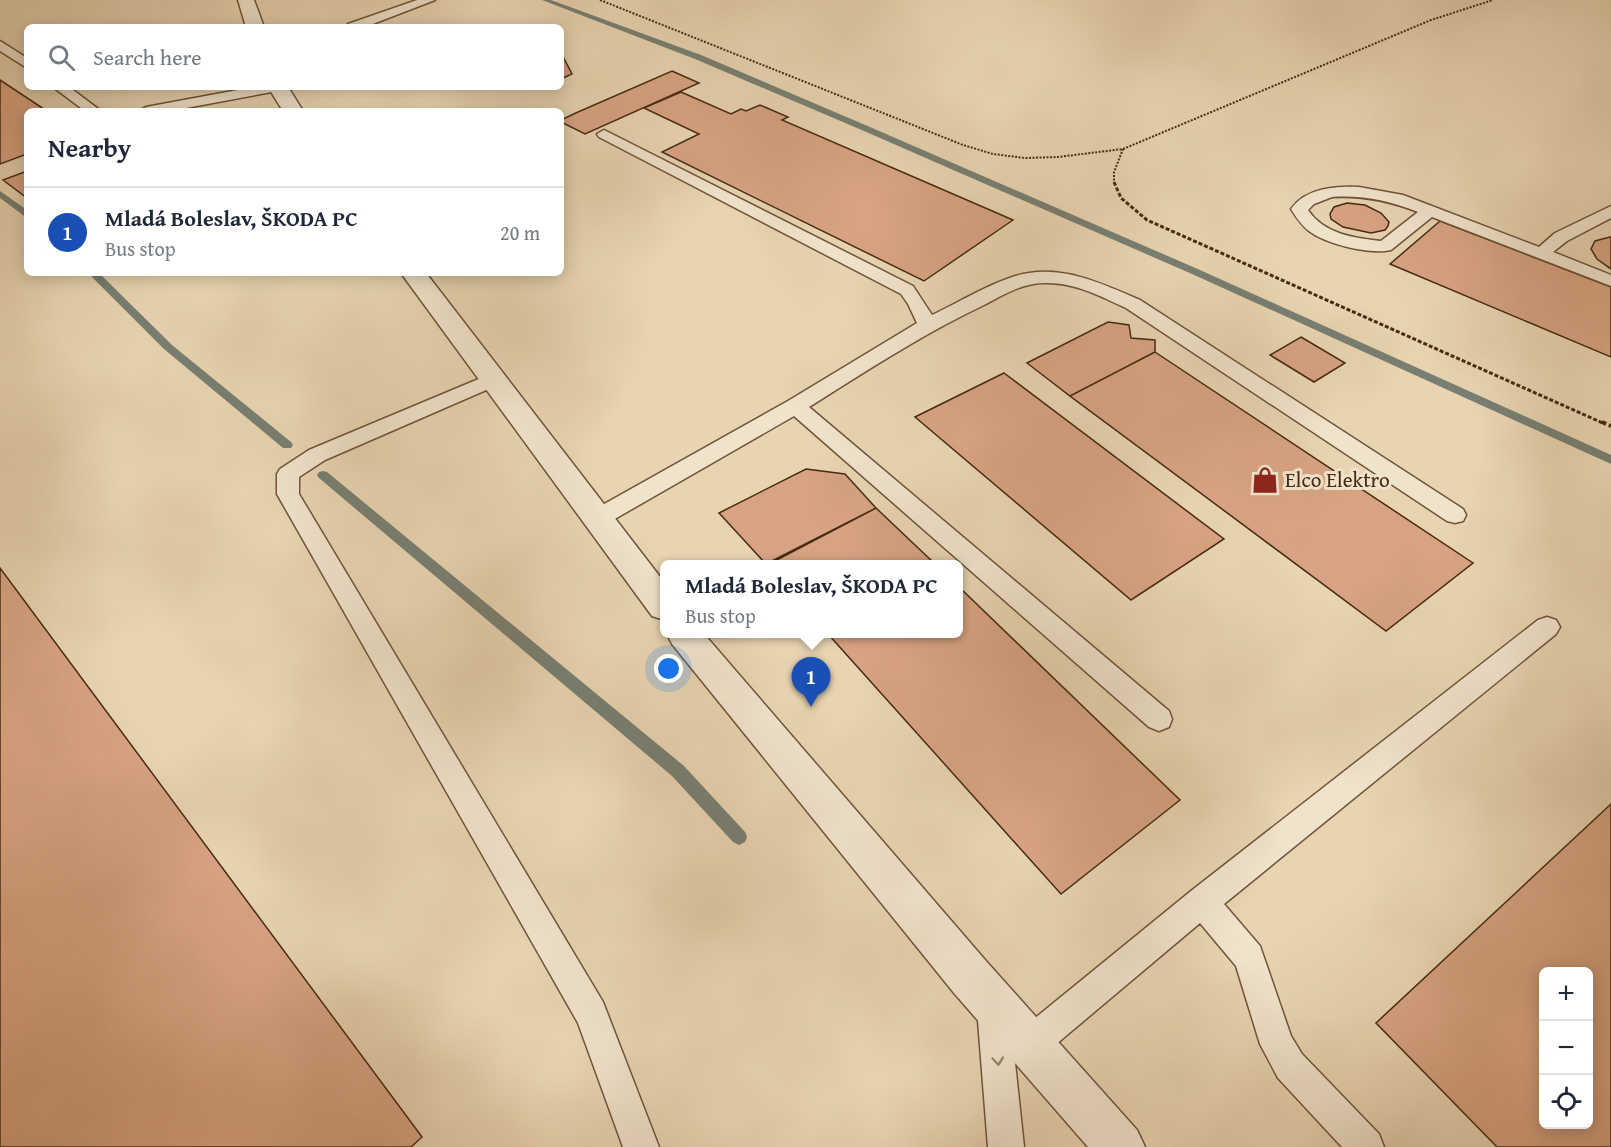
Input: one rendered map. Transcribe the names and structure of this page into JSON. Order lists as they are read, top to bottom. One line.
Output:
{"places":{"shop":["Elco Elektro"]},"page":{"search":"Search here","heading":"Nearby","list":[{"mark":"1","name":"Mladá Boleslav, ŠKODA PC","note":"Bus stop","value":"20 m"}],"popup":["Mladá Boleslav, ŠKODA PC","Bus stop"],"pins":"1","map_buttons":["+","−"]}}
